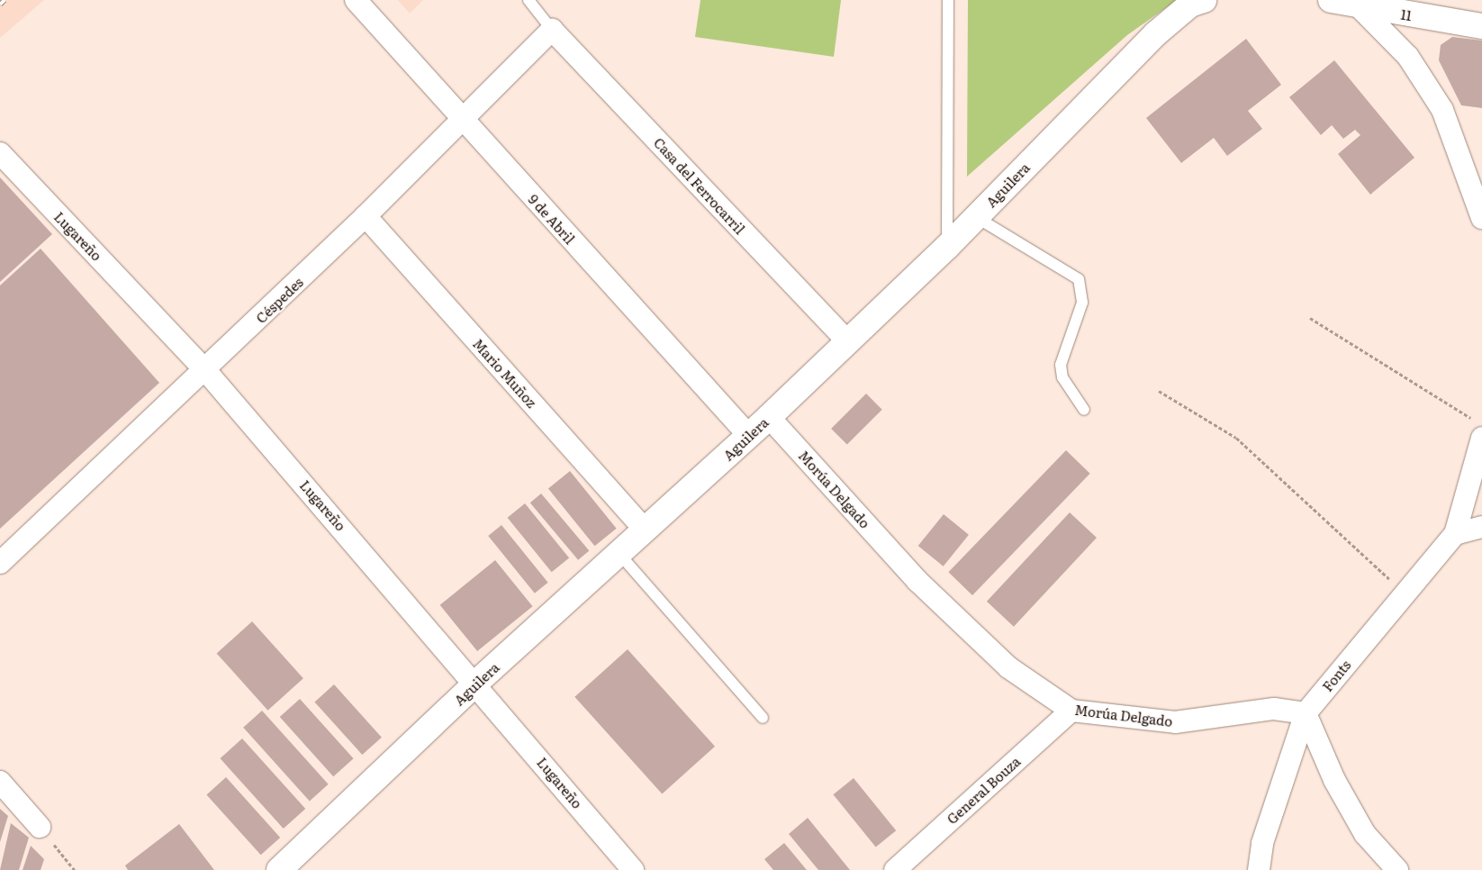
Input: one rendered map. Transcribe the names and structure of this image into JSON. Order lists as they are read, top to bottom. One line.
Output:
{"streets":{"street":["11","Aguilera","Casa del Ferrocarril","9 de Abril","Lugareño","Céspedes","Mario Muñoz","Morúa Delgado","Fonts","General Bouza"]},"crossings":[["Aguilera","Casa del Ferrocarril"],["Aguilera","9 de Abril"],["Aguilera","Lugareño"],["Aguilera","Mario Muñoz"],["Aguilera","Morúa Delgado"],["Casa del Ferrocarril","Céspedes"],["9 de Abril","Céspedes"],["Lugareño","Céspedes"],["Céspedes","Mario Muñoz"],["Morúa Delgado","Fonts"],["Morúa Delgado","General Bouza"]]}
